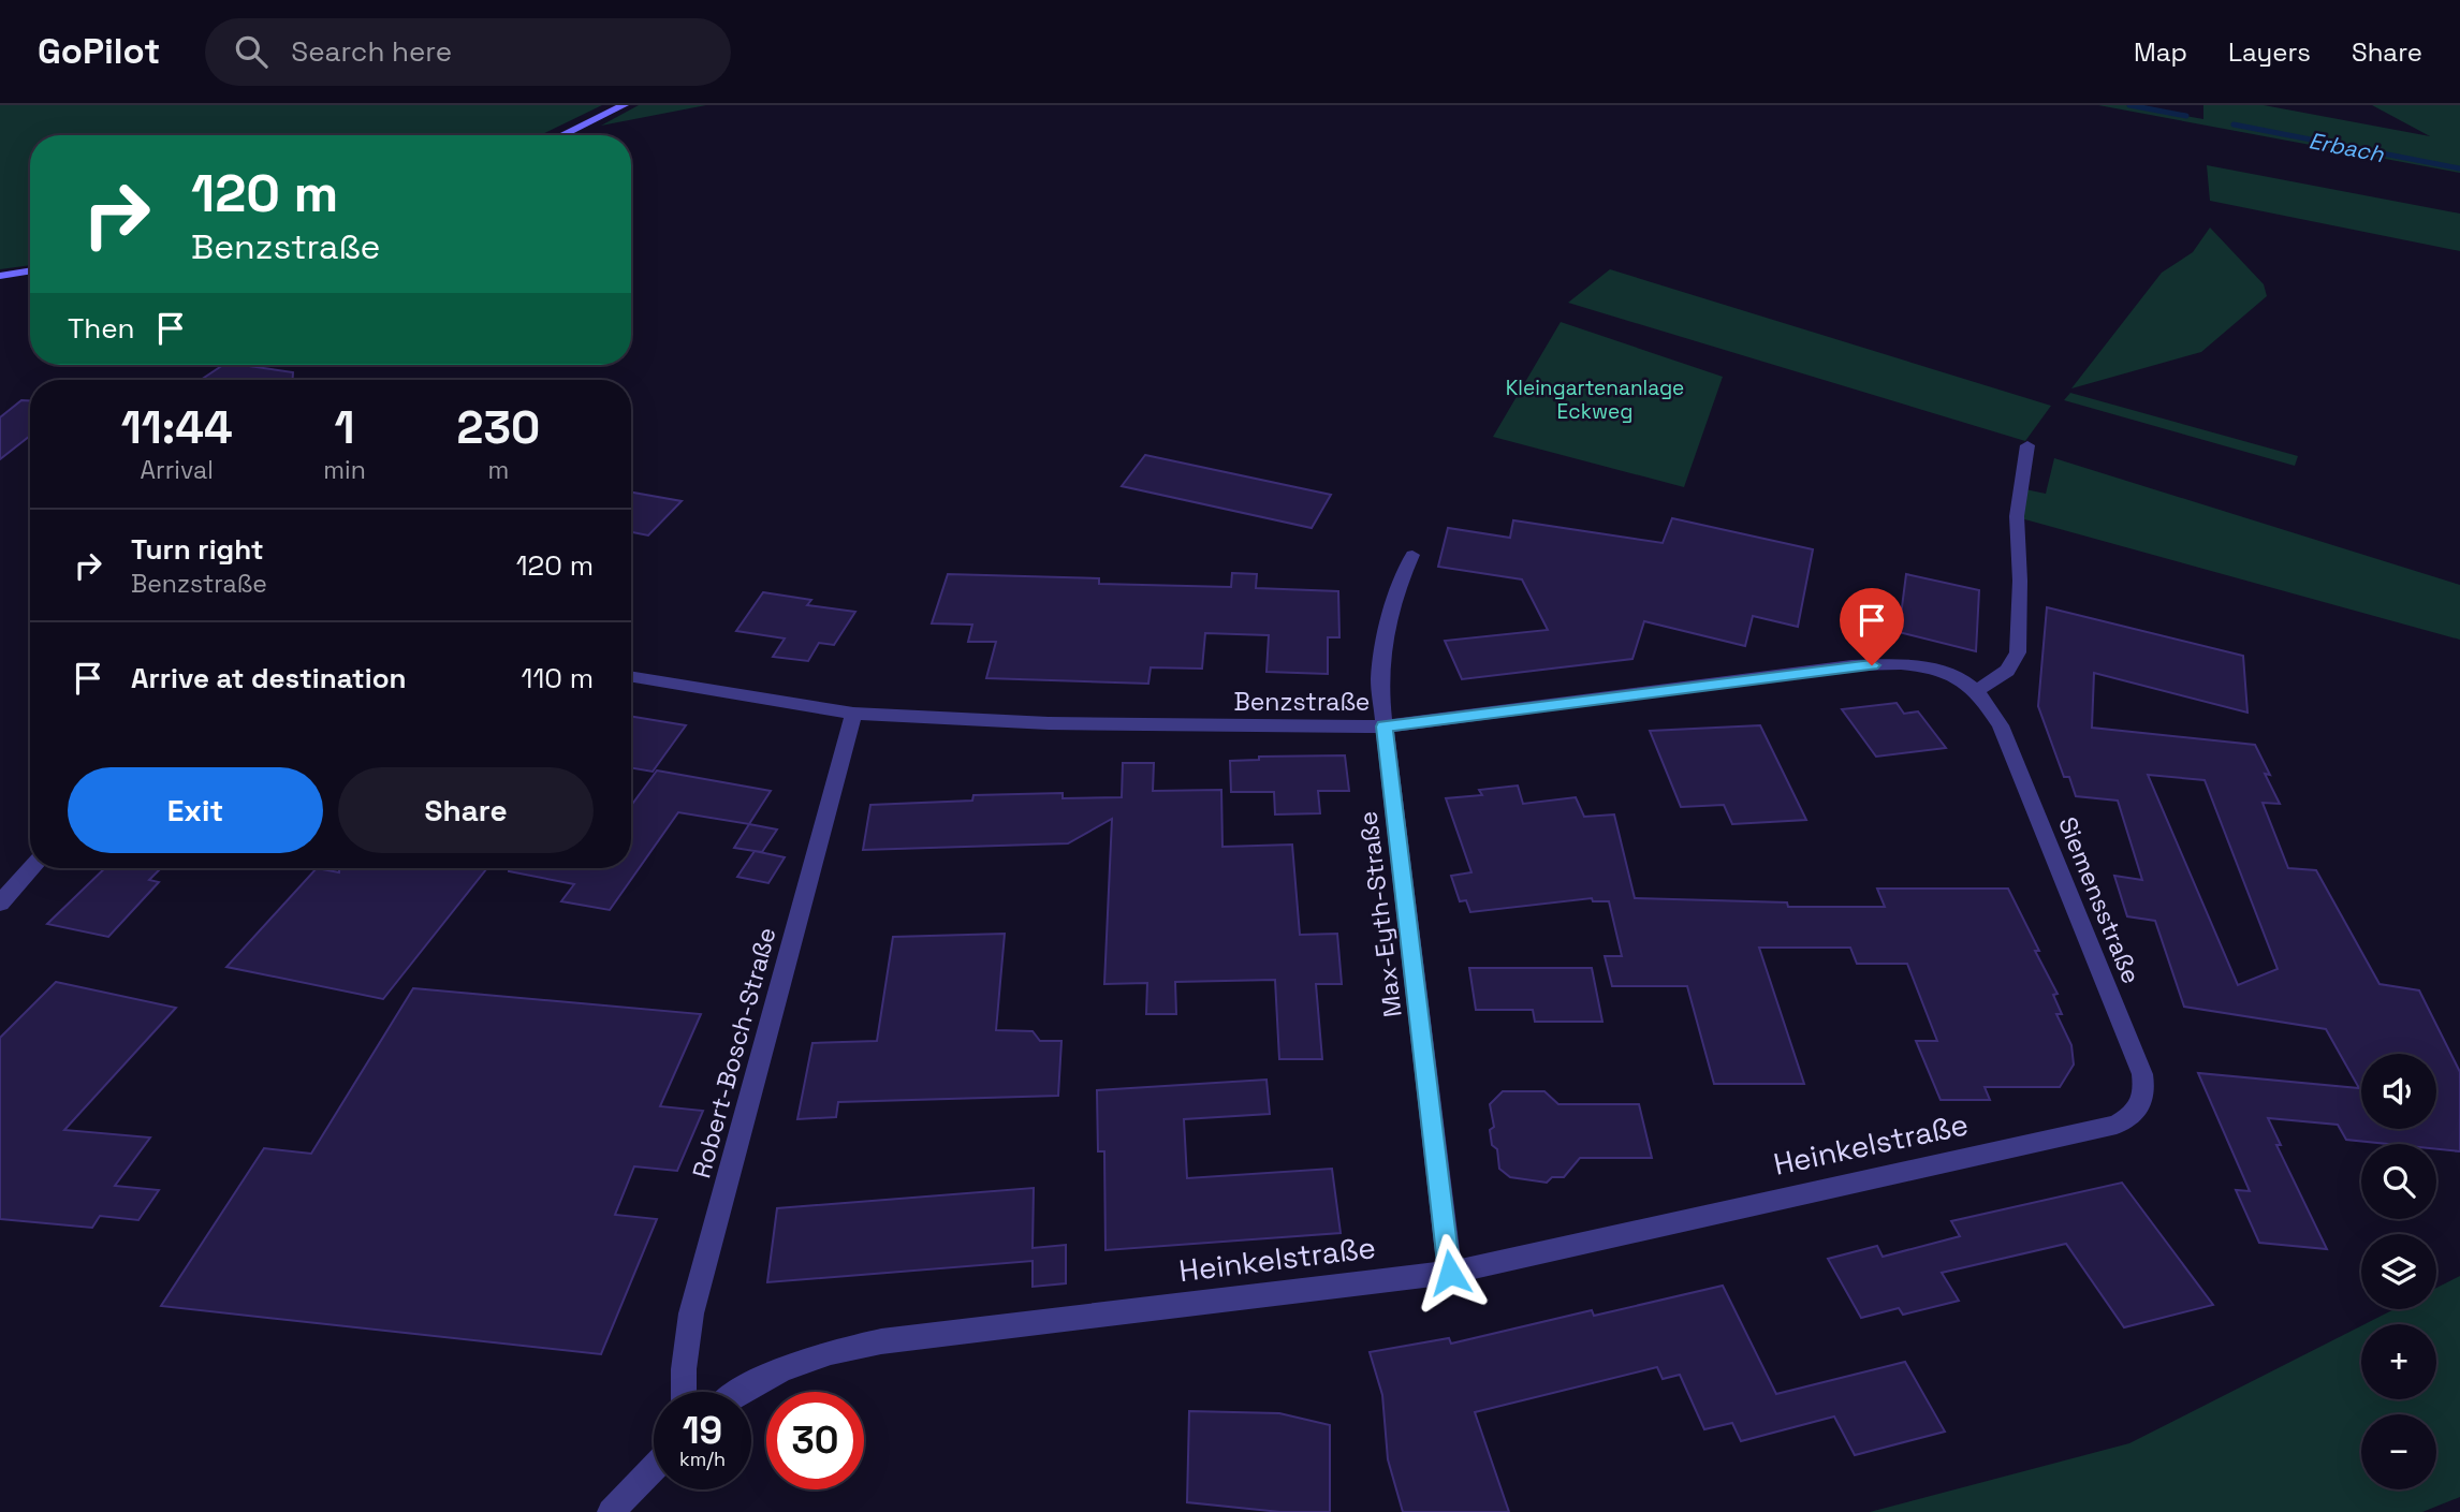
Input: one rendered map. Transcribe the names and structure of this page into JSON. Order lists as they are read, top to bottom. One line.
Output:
{"streets":{"street":["Benzstraße","Siemensstraße","Max-Eyth-Straße","Robert-Bosch-Straße","Heinkelstraße"]},"crossings":[["Benzstraße","Siemensstraße"],["Benzstraße","Max-Eyth-Straße"],["Benzstraße","Robert-Bosch-Straße"],["Siemensstraße","Heinkelstraße"],["Max-Eyth-Straße","Heinkelstraße"]],"water":["Erbach"],"parks":["Kleingartenanlage Eckweg"],"page":{"header":"GoPilot","search":"Search here","nav":["Map","Layers","Share"],"turn":["120 m","Benzstraße"],"then":"Then","eta":["11:44","Arrival","1","min","230","m"],"list":[{"name":"Turn right","note":"Benzstraße","value":"120 m"},{"name":"Arrive at destination","value":"110 m"}],"buttons":["Exit","Share"],"map_buttons":["+","−"],"speed":"19 km/h","limit":"30"}}
